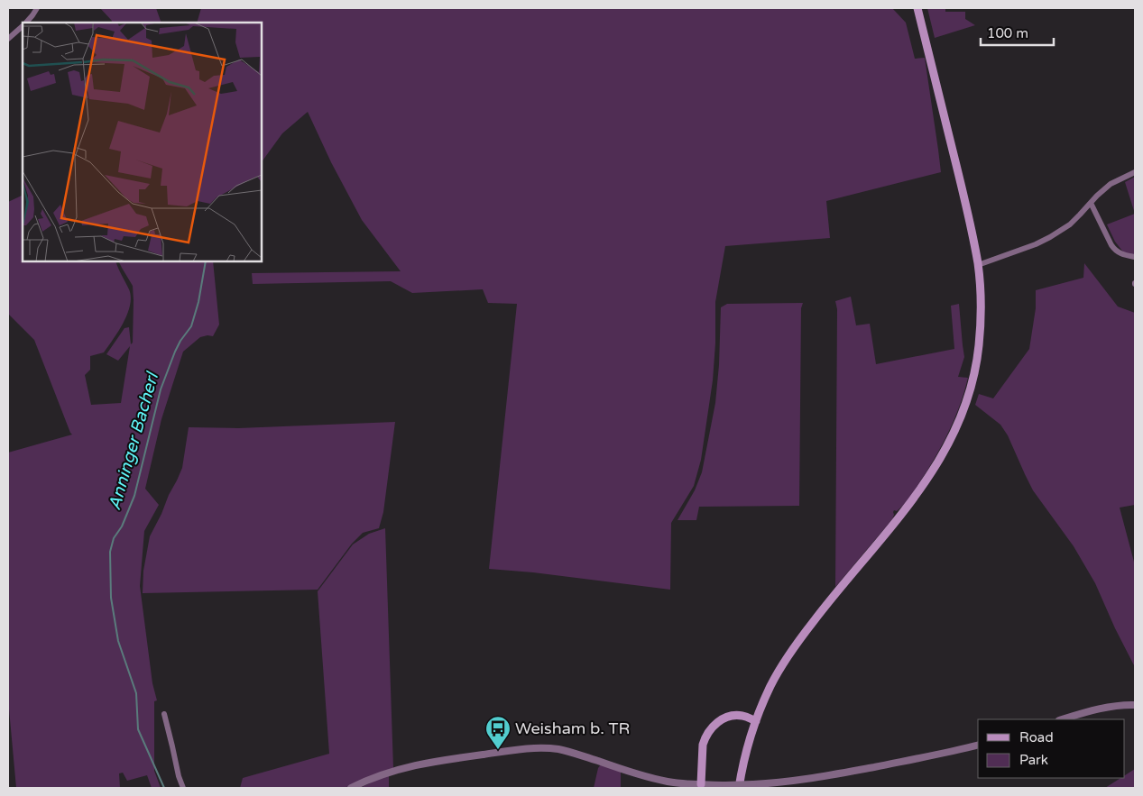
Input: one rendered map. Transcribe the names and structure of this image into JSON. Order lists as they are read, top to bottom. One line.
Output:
{"water":["Anninger Bacherl"],"places":{"bus stop":["Weisham b. TR"]},"legend":["Road","Park"],"scale_bar":"100 m"}
